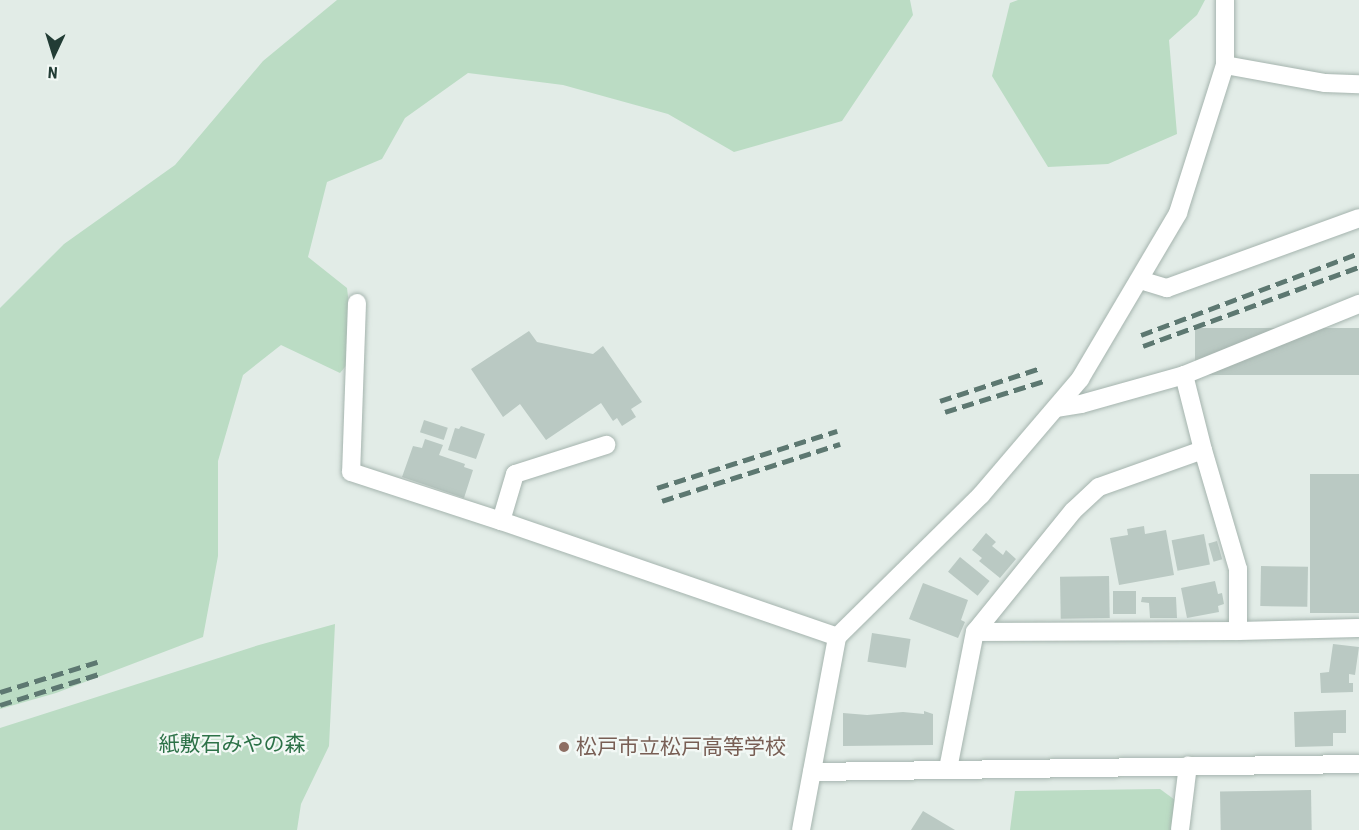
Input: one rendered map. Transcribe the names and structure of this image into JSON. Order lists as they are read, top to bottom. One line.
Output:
{"parks":["紙敷石みやの森"],"places":["松戸市立松戸高等学校"],"north":"bottom"}
